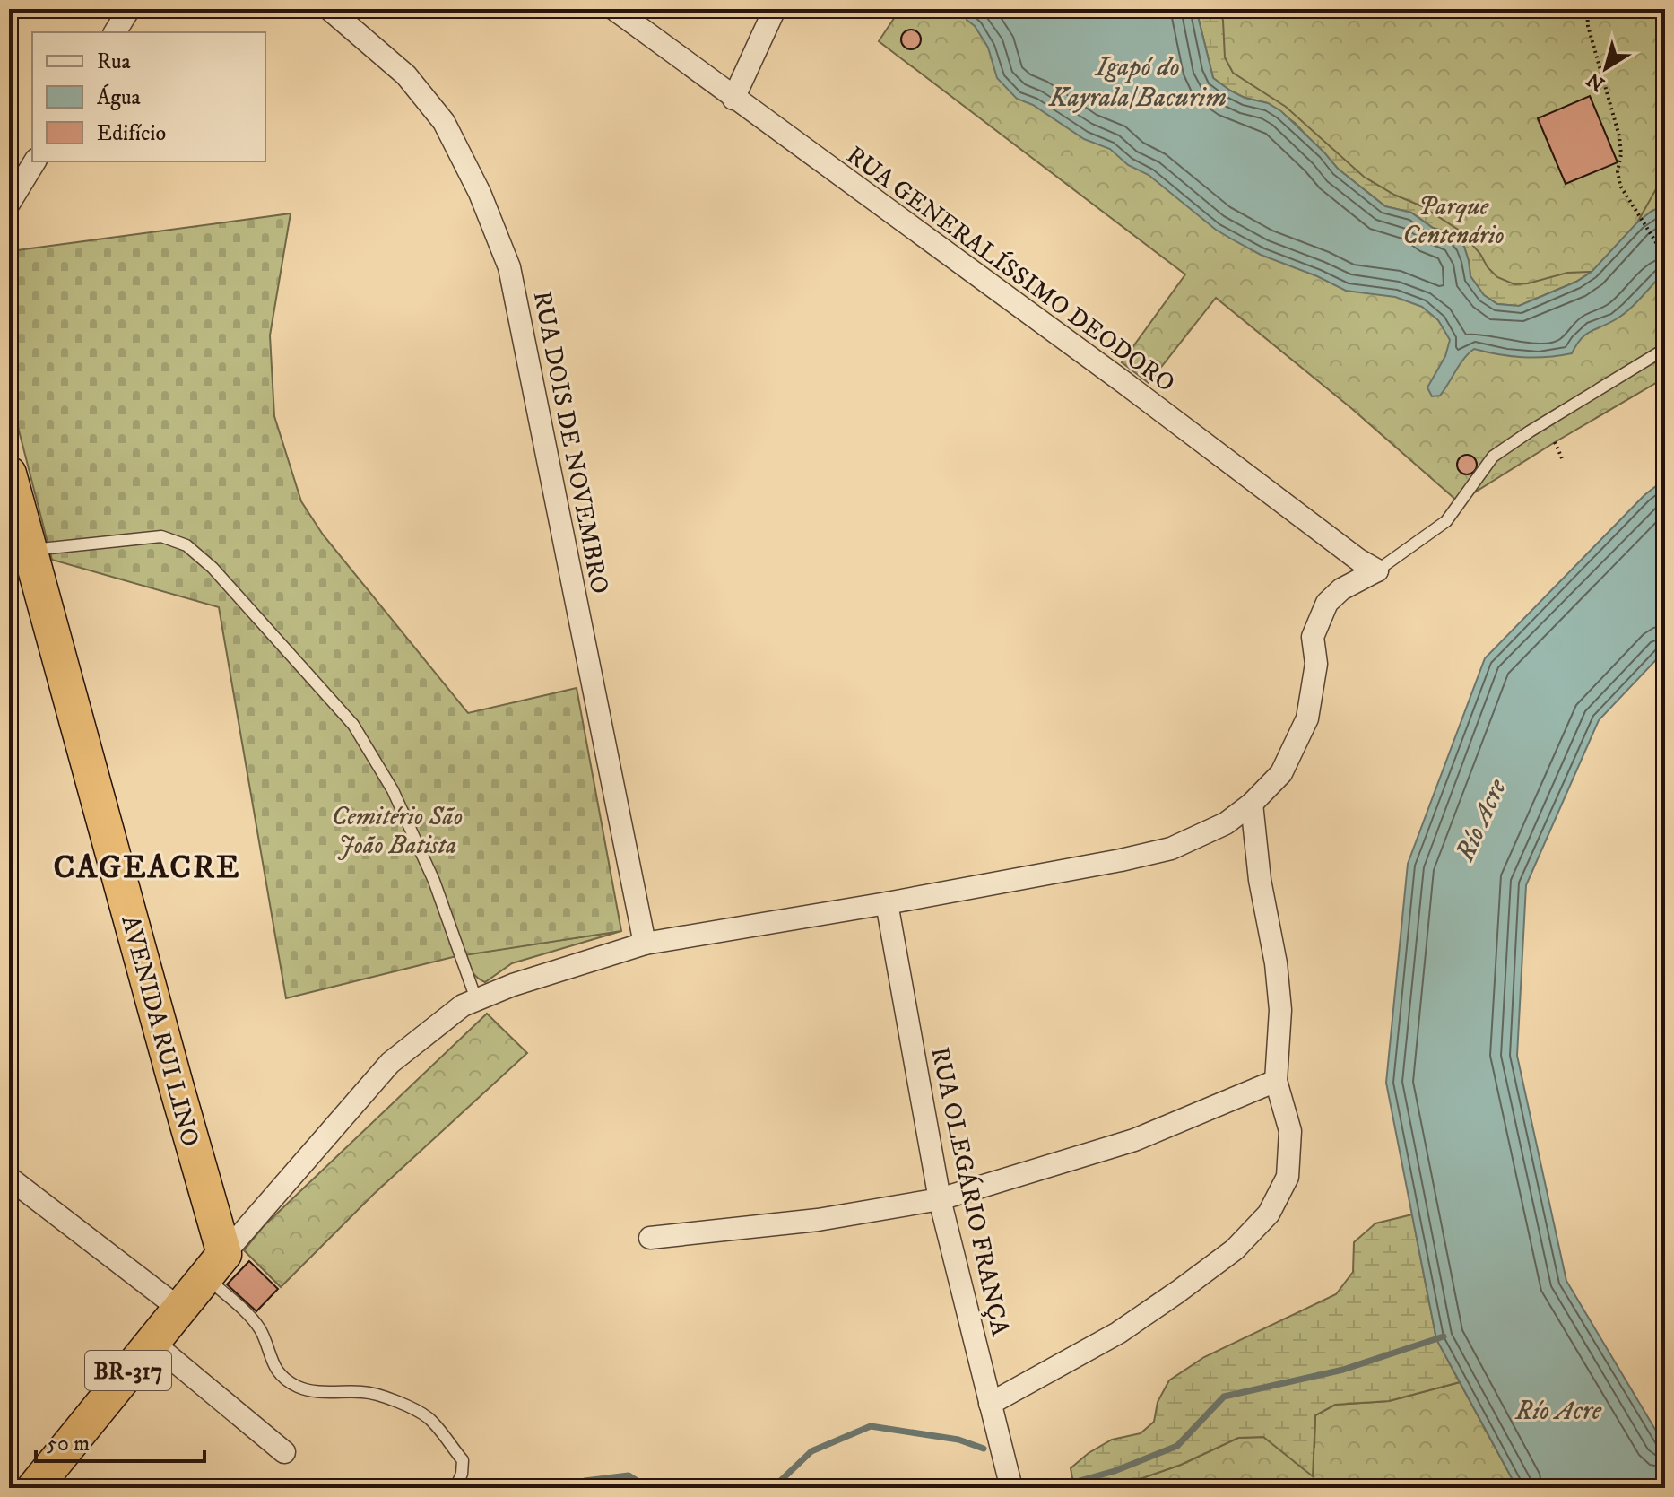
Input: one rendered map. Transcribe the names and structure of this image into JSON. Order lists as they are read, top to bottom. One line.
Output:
{"streets":{"highway":["AVENIDA RUI LINO","BR-317"],"street":["RUA GENERALÍSSIMO DEODORO","RUA DOIS DE NOVEMBRO","RUA OLEGÁRIO FRANÇA"]},"crossings":[["AVENIDA RUI LINO","BR-317"]],"districts":["CAGEACRE"],"water":["Igapó do Kayrala/Bacurim","Río Acre"],"parks":["Parque Centenário","Cemitério São João Batista"],"legend":["Rua","Água","Edifício"],"scale_bar":"50 m","north":"bottom left"}
